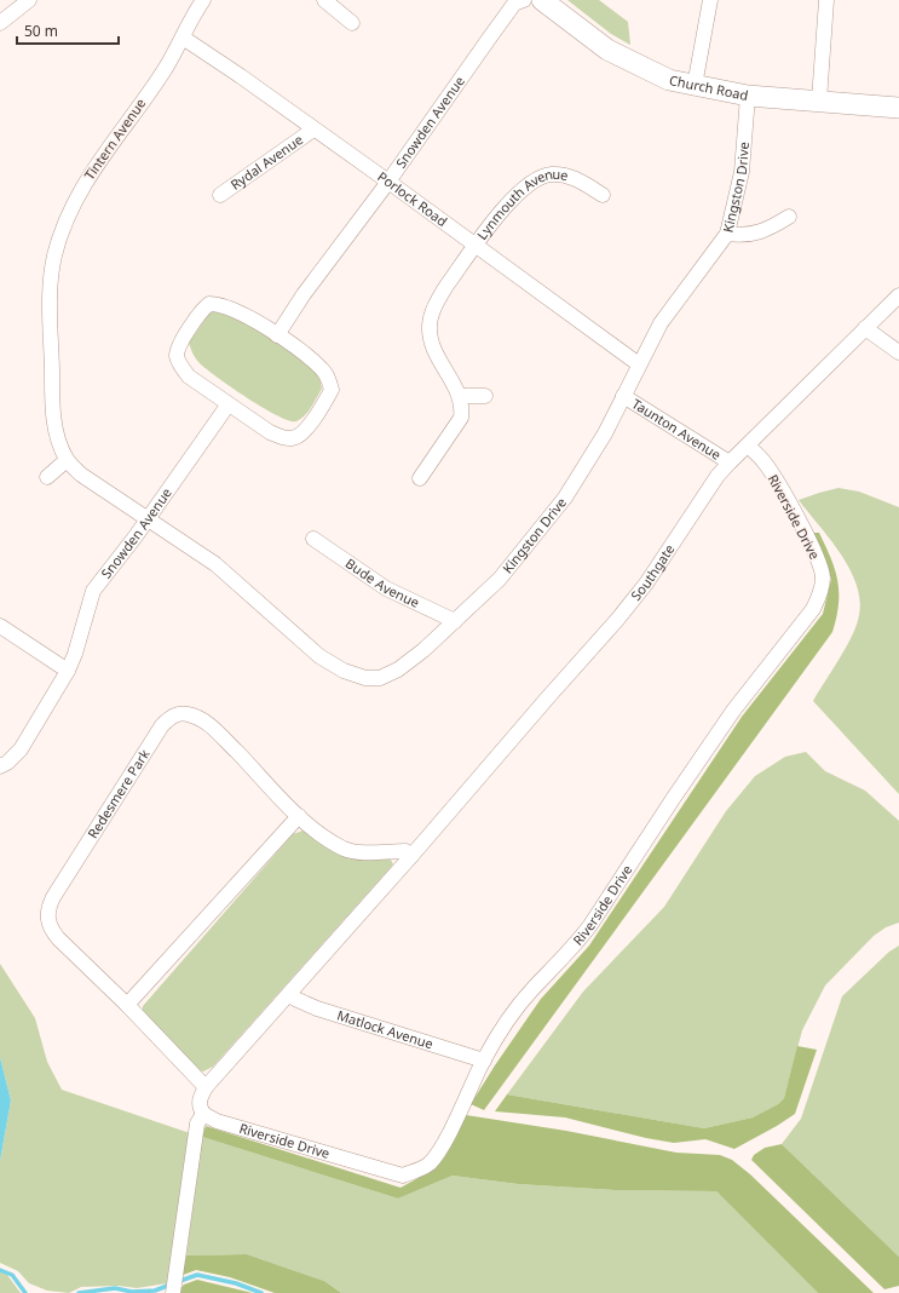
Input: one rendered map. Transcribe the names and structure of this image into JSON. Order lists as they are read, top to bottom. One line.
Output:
{"streets":{"main road":["Church Road"],"street":["Snowden Avenue","Tintern Avenue","Rydal Avenue","Kingston Drive","Porlock Road","Lynmouth Avenue","Taunton Avenue","Riverside Drive","Southgate","Bude Avenue","Redesmere Park","Matlock Avenue"]},"crossings":[["Church Road","Kingston Drive"],["Snowden Avenue","Tintern Avenue"],["Snowden Avenue","Kingston Drive"],["Snowden Avenue","Porlock Road"],["Tintern Avenue","Kingston Drive"],["Tintern Avenue","Porlock Road"],["Rydal Avenue","Porlock Road"],["Kingston Drive","Porlock Road"],["Kingston Drive","Taunton Avenue"],["Kingston Drive","Bude Avenue"],["Porlock Road","Lynmouth Avenue"],["Taunton Avenue","Southgate"],["Riverside Drive","Southgate"],["Riverside Drive","Matlock Avenue"],["Southgate","Redesmere Park"]],"scale_bar":"50 m"}
